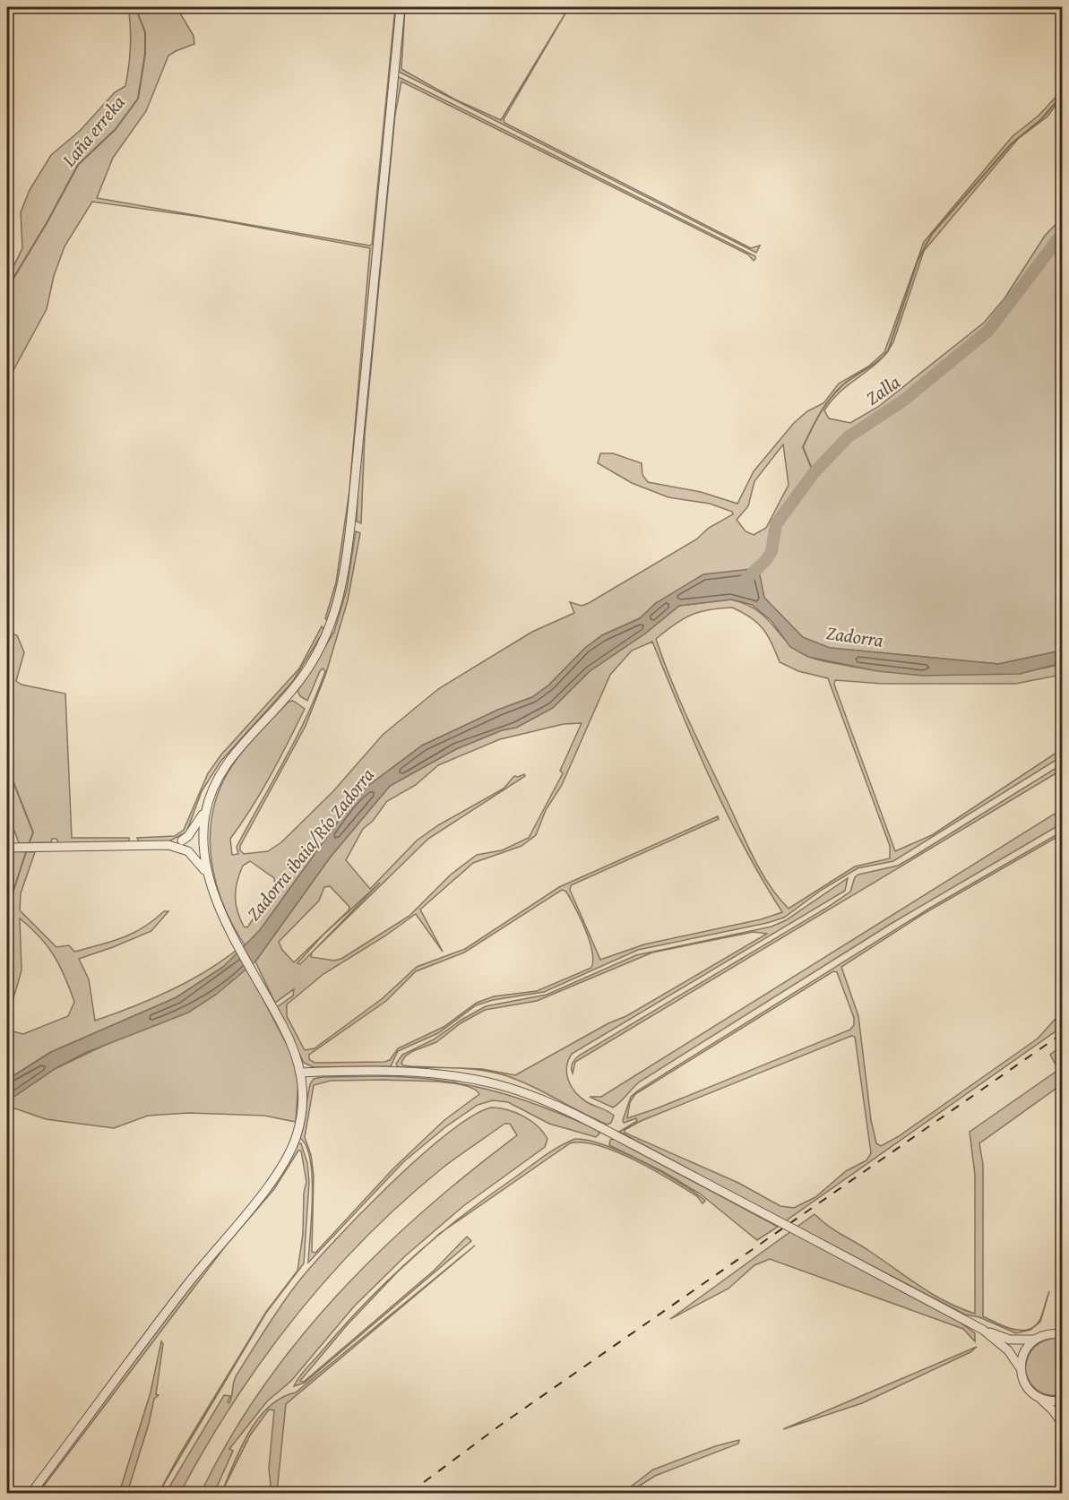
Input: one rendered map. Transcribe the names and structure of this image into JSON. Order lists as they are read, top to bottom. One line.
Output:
{"water":["Laña erreka","Zalla","Zadorra","Zadorra ibaia/Río Zadorra"]}
